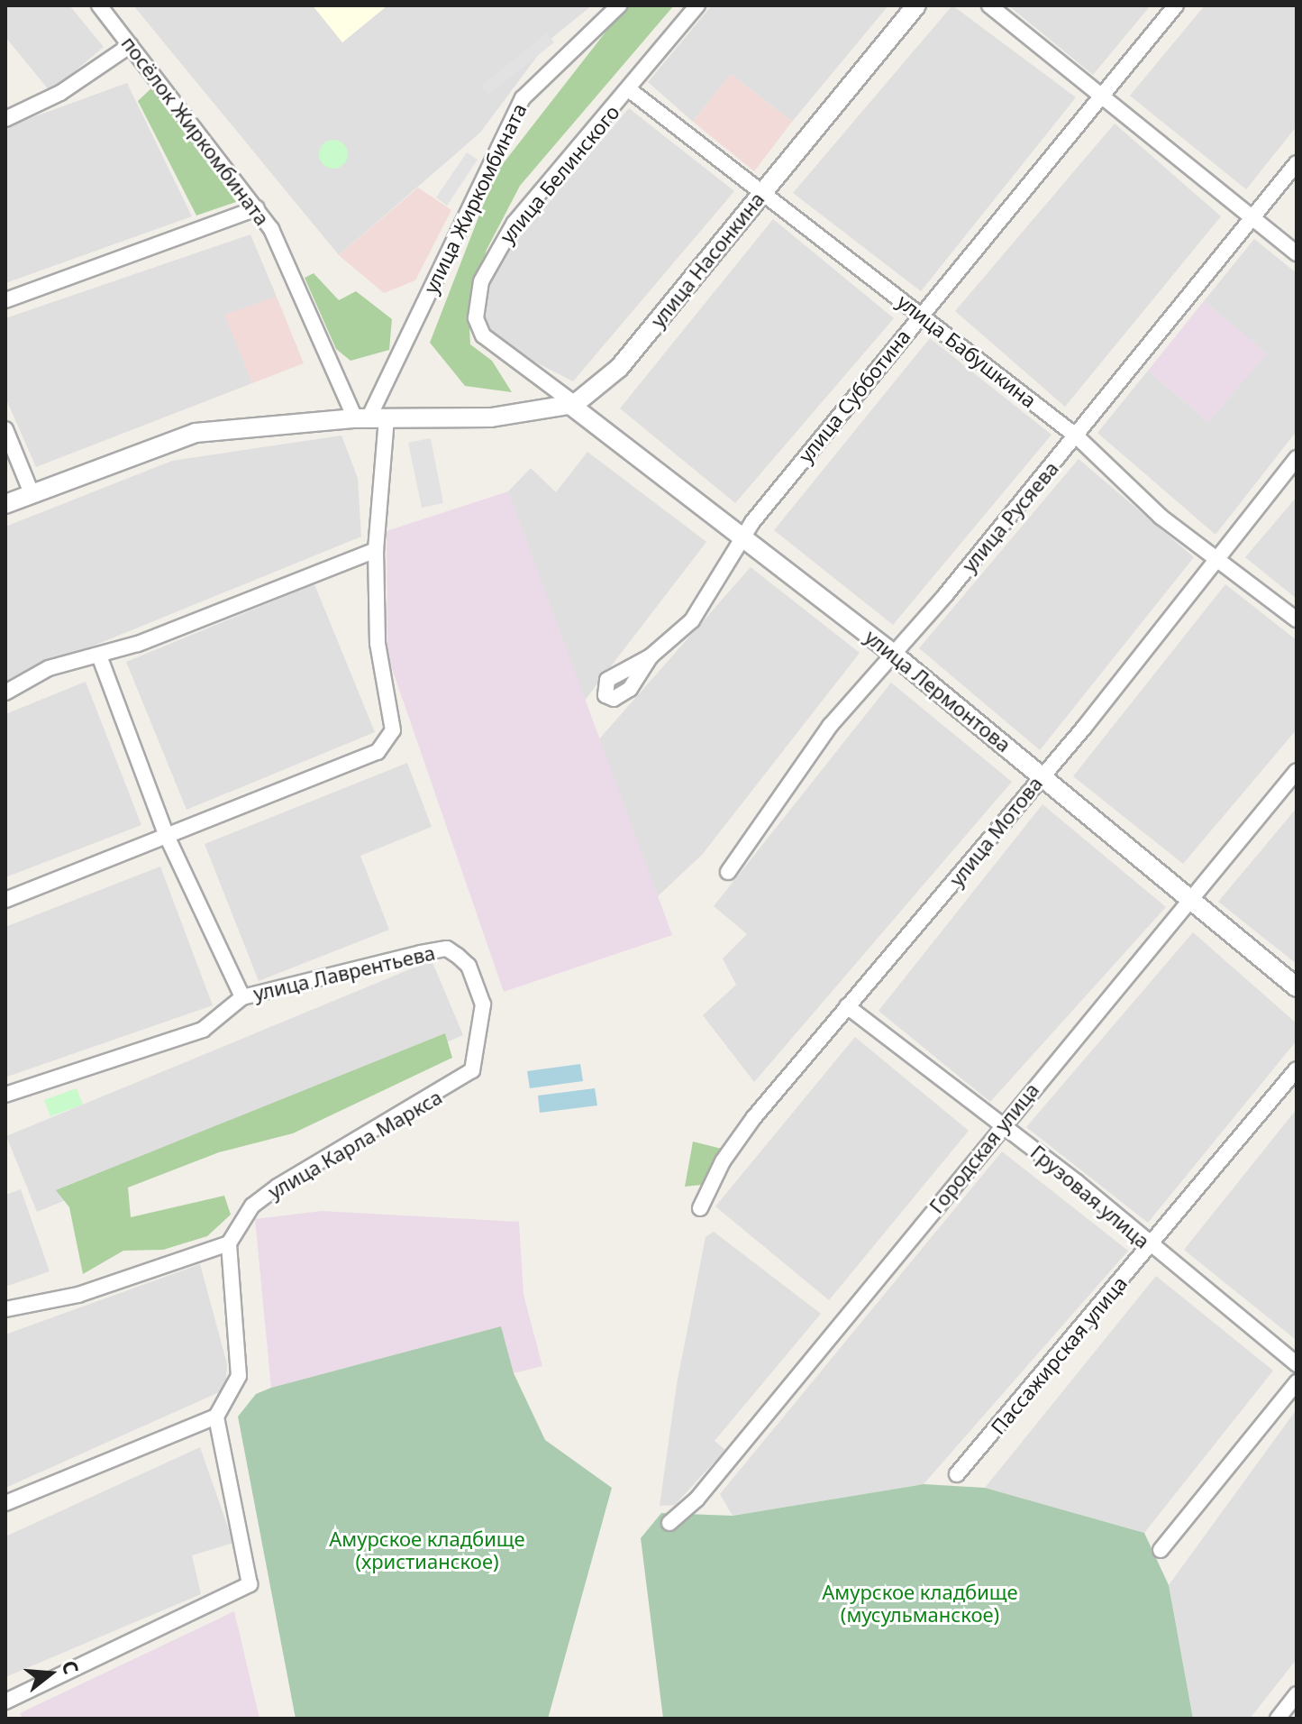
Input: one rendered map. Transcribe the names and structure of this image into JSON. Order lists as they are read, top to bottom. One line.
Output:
{"streets":{"street":["посёлок Жиркомбината","улица Белинского","улица Жиркомбината","улица Насонкина","улица Бабушкина","улица Субботина","улица Русяева","улица Лермонтова","улица Мотова","улица Лаврентьева","улица Карла Маркса","Городская улица","Грузовая улица","Пассажирская улица"]},"crossings":[["посёлок Жиркомбината","улица Жиркомбината"],["посёлок Жиркомбината","улица Насонкина"],["улица Белинского","улица Насонкина"],["улица Белинского","улица Бабушкина"],["улица Белинского","улица Лермонтова"],["улица Жиркомбината","улица Насонкина"],["улица Насонкина","улица Бабушкина"],["улица Насонкина","улица Лермонтова"],["улица Бабушкина","улица Субботина"],["улица Бабушкина","улица Русяева"],["улица Бабушкина","улица Мотова"],["улица Субботина","улица Лермонтова"],["улица Русяева","улица Лермонтова"],["улица Лермонтова","улица Мотова"],["улица Лермонтова","Городская улица"],["улица Мотова","Грузовая улица"],["улица Лаврентьева","улица Карла Маркса"],["Городская улица","Грузовая улица"],["Грузовая улица","Пассажирская улица"]],"parks":["Амурское кладбище (христианское)","Амурское кладбище (мусульманское)"],"north":"right"}
